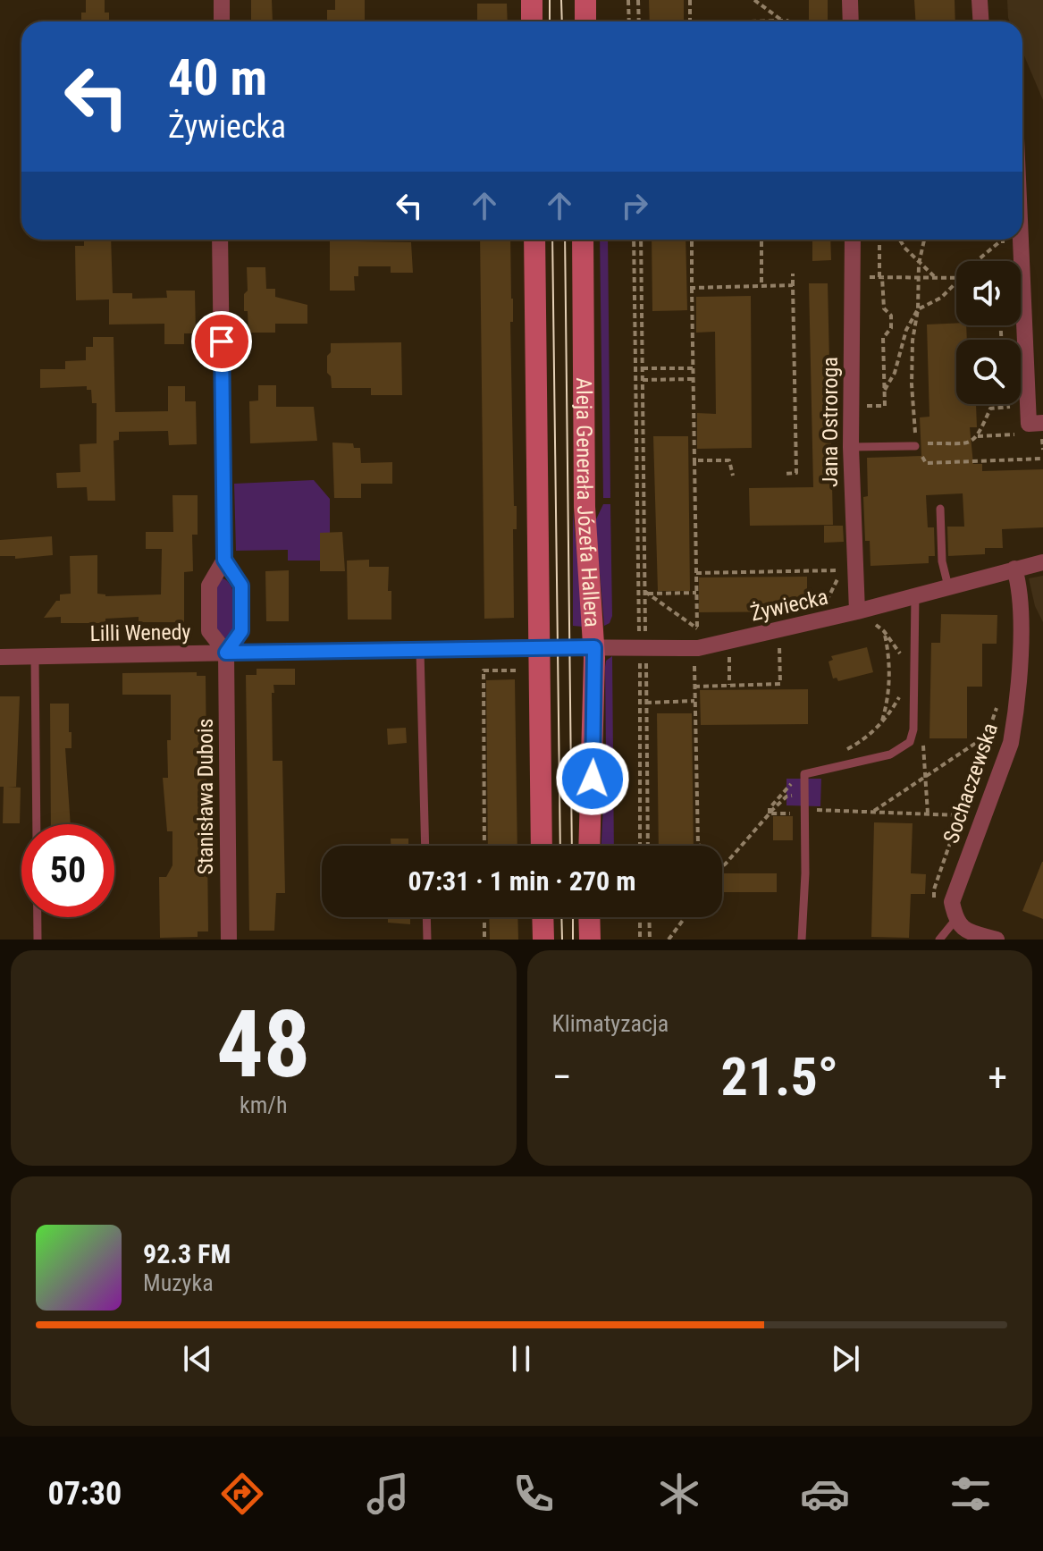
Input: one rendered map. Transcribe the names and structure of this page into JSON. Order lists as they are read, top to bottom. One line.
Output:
{"streets":{"main road":["Aleja Generała Józefa Hallera"],"street":["Jana Ostroroga","Żywiecka","Lilli Wenedy","Sochaczewska","Stanisława Dubois"]},"crossings":[["Jana Ostroroga","Żywiecka"],["Aleja Generała Józefa Hallera","Żywiecka"],["Żywiecka","Lilli Wenedy"],["Żywiecka","Sochaczewska"],["Lilli Wenedy","Stanisława Dubois"]],"page":{"turn":["40 m","Żywiecka"],"limit":"50","trip":"07:31 · 1 min · 270 m","tile":[["48","km/h"],"Klimatyzacja"],"heat":["−","21.5°","+"],"song":["92.3 FM","Muzyka"],"tabs":"07:30"}}
